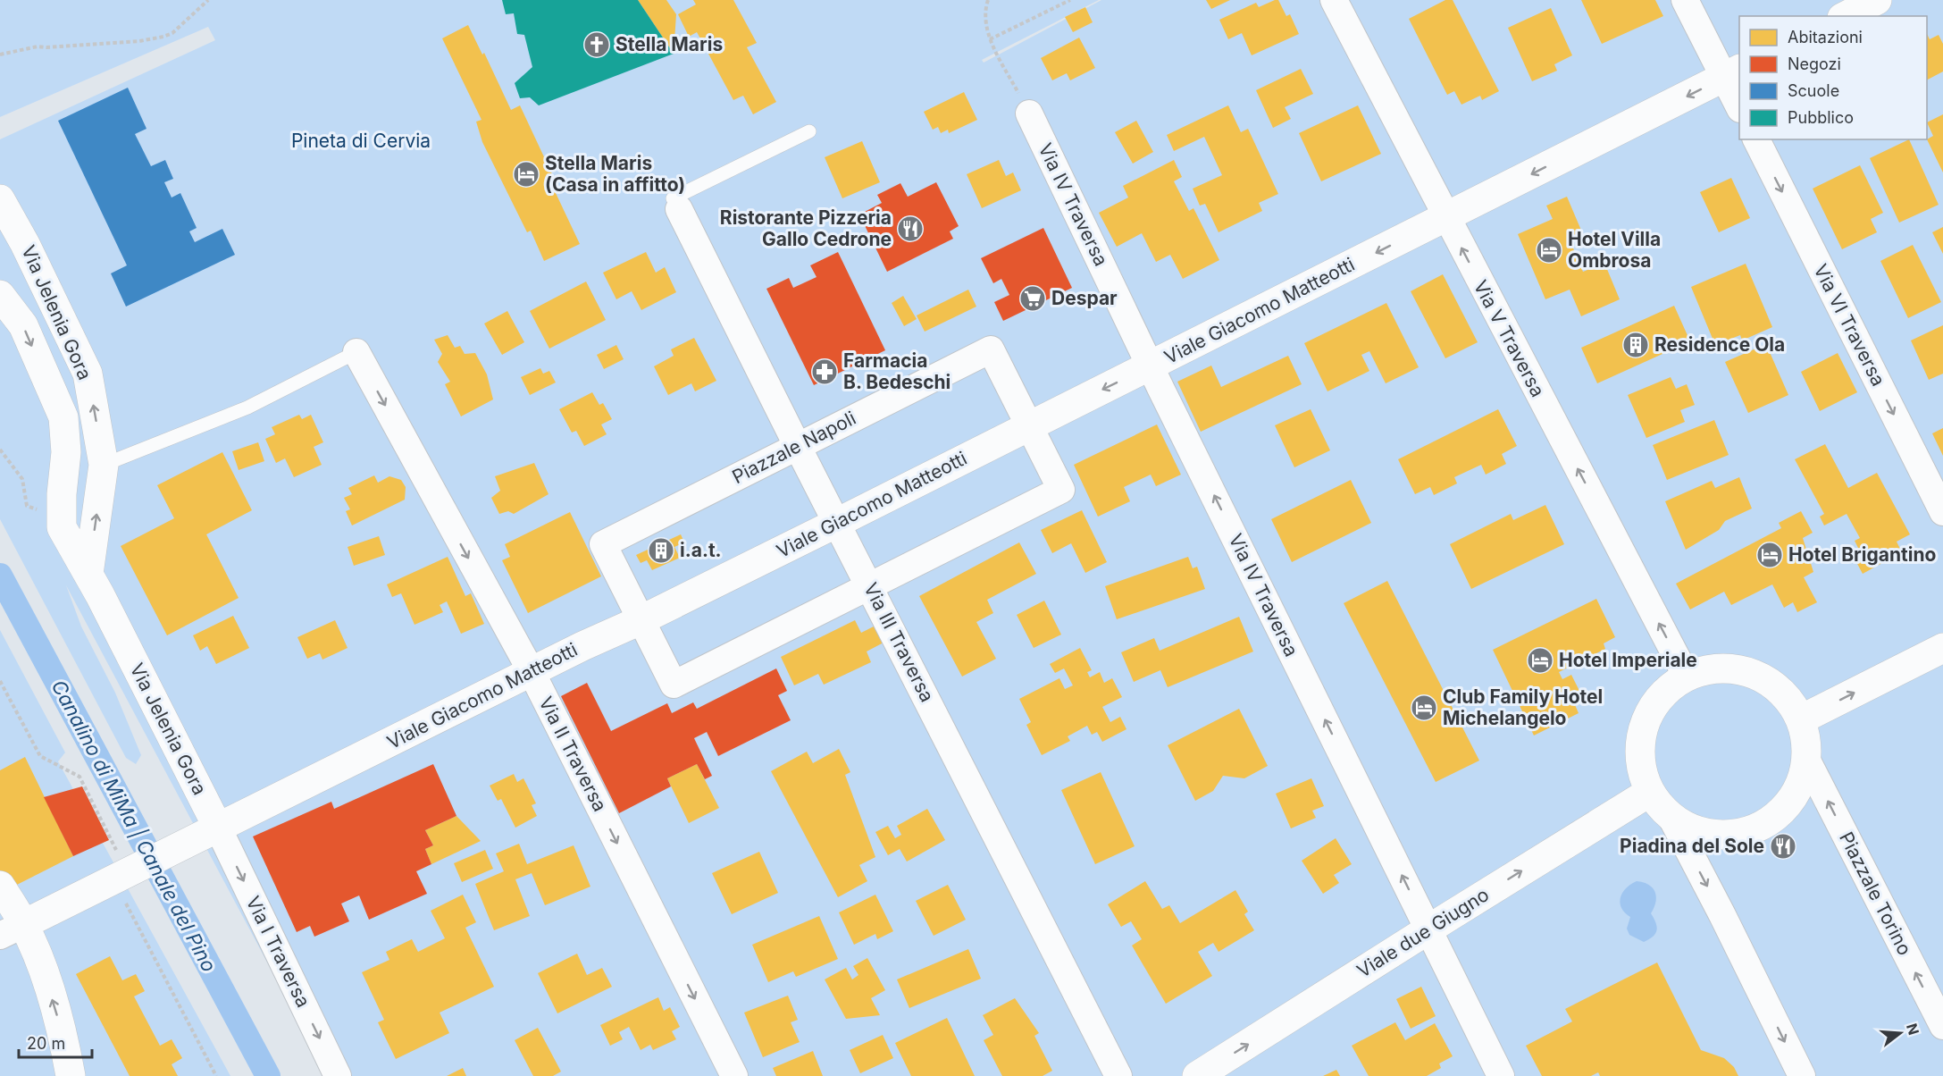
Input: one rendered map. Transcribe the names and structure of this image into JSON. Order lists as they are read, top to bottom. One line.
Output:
{"streets":{"street":["Via IV Traversa","Viale Giacomo Matteotti","Via Jelenia Gora","Via VI Traversa","Via V Traversa","Piazzale Napoli","Via III Traversa","Via II Traversa","Piazzale Torino","Viale due Giugno","Via I Traversa"]},"crossings":[["Via IV Traversa","Viale Giacomo Matteotti"],["Via IV Traversa","Viale due Giugno"],["Viale Giacomo Matteotti","Via Jelenia Gora"],["Viale Giacomo Matteotti","Via V Traversa"],["Viale Giacomo Matteotti","Piazzale Napoli"],["Viale Giacomo Matteotti","Via III Traversa"],["Viale Giacomo Matteotti","Via II Traversa"],["Viale Giacomo Matteotti","Via I Traversa"],["Via Jelenia Gora","Via I Traversa"],["Via V Traversa","Piazzale Torino"],["Via V Traversa","Viale due Giugno"],["Piazzale Napoli","Via III Traversa"],["Piazzale Torino","Viale due Giugno"]],"one_way":["Via IV Traversa","Viale Giacomo Matteotti","Via VI Traversa","Via V Traversa","Via II Traversa","Viale due Giugno"],"water":["Canalino di MiMa | Canale del Pino"],"parks":["Pineta di Cervia"],"places":{"church":["Stella Maris"],"hotel":["Stella Maris (Casa in affitto)","Hotel Villa Ombrosa","Hotel Brigantino","Hotel Imperiale","Club Family Hotel Michelangelo"],"restaurant":["Ristorante Pizzeria Gallo Cedrone","Piadina del Sole"],"supermarket":["Despar"],"building":["Residence Ola","i.a.t."],"pharmacy":["Farmacia B. Bedeschi"]},"legend":["Abitazioni","Negozi","Scuole","Pubblico"],"scale_bar":"20 m","north":"right"}
